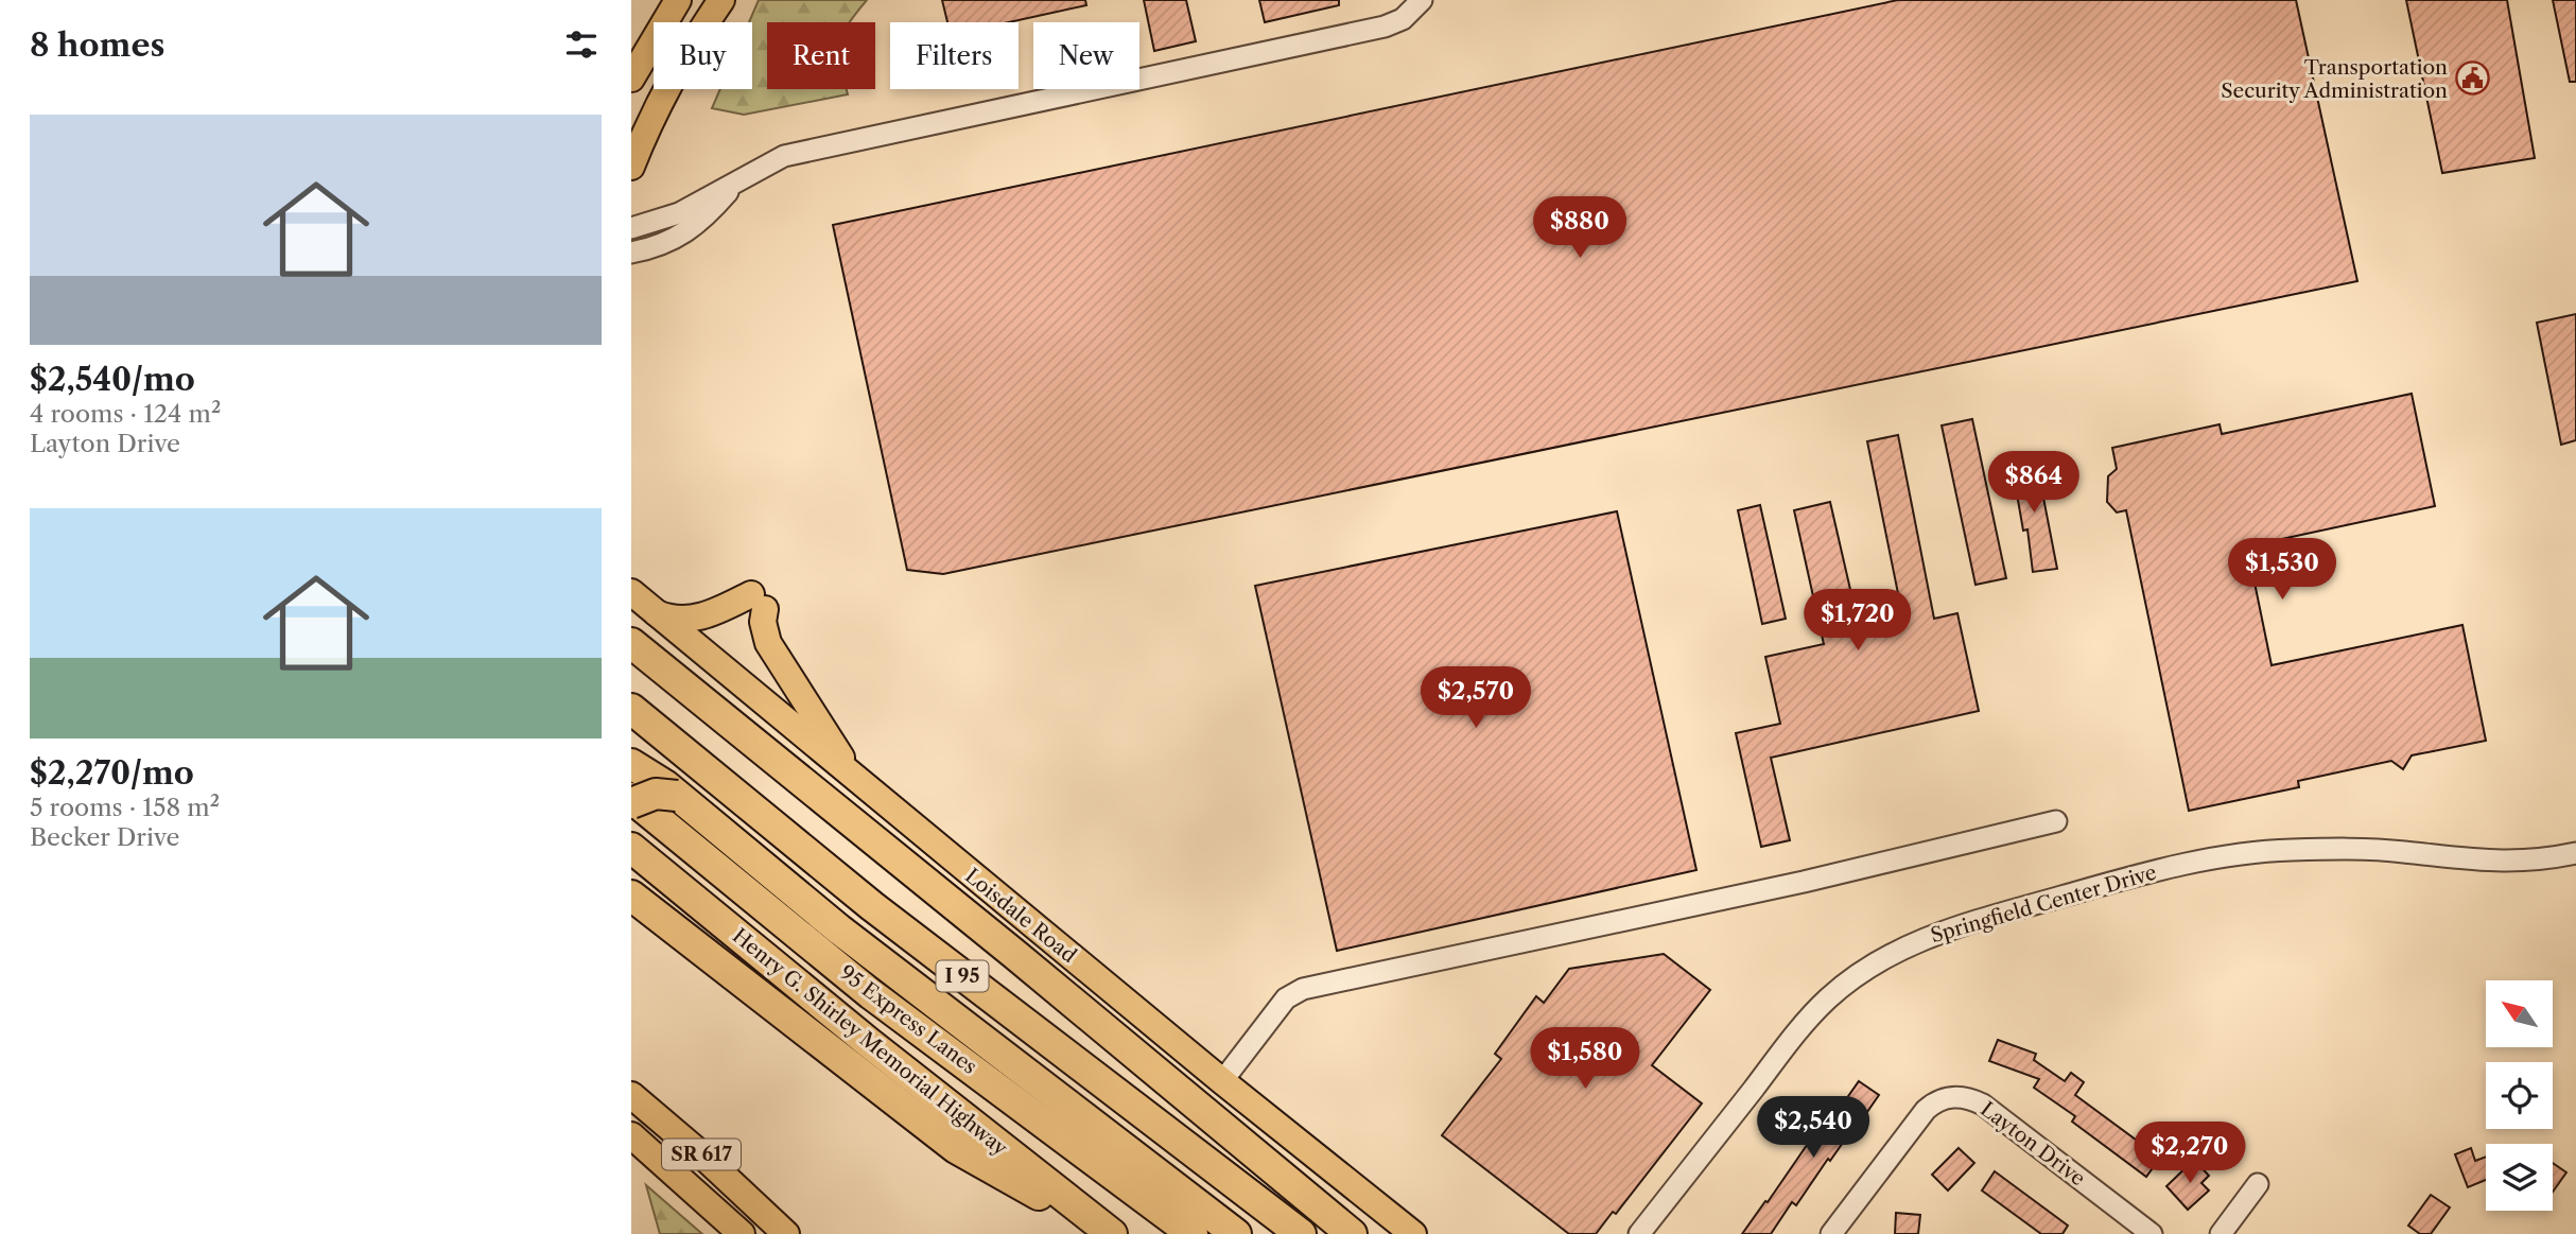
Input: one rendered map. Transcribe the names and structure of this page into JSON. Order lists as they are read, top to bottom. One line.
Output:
{"streets":{"highway":["I 95","95 Express Lanes","Henry G. Shirley Memorial Highway"],"main road":["Loisdale Road","SR 617"],"street":["Springfield Center Drive","Layton Drive"]},"places":{"public building":["Transportation Security Administration"]},"north":"top left","page":{"heading":"8 homes","chip":["Buy","Rent","Filters","New"],"list":[{"name":"$2,540/mo","note":"4 rooms · 124 m² · Layton Drive"},{"name":"$2,270/mo","note":"5 rooms · 158 m² · Becker Drive"}],"price":["$880","$864","$1,530","$1,720","$2,570","$1,580","$2,540","$2,270"]}}
